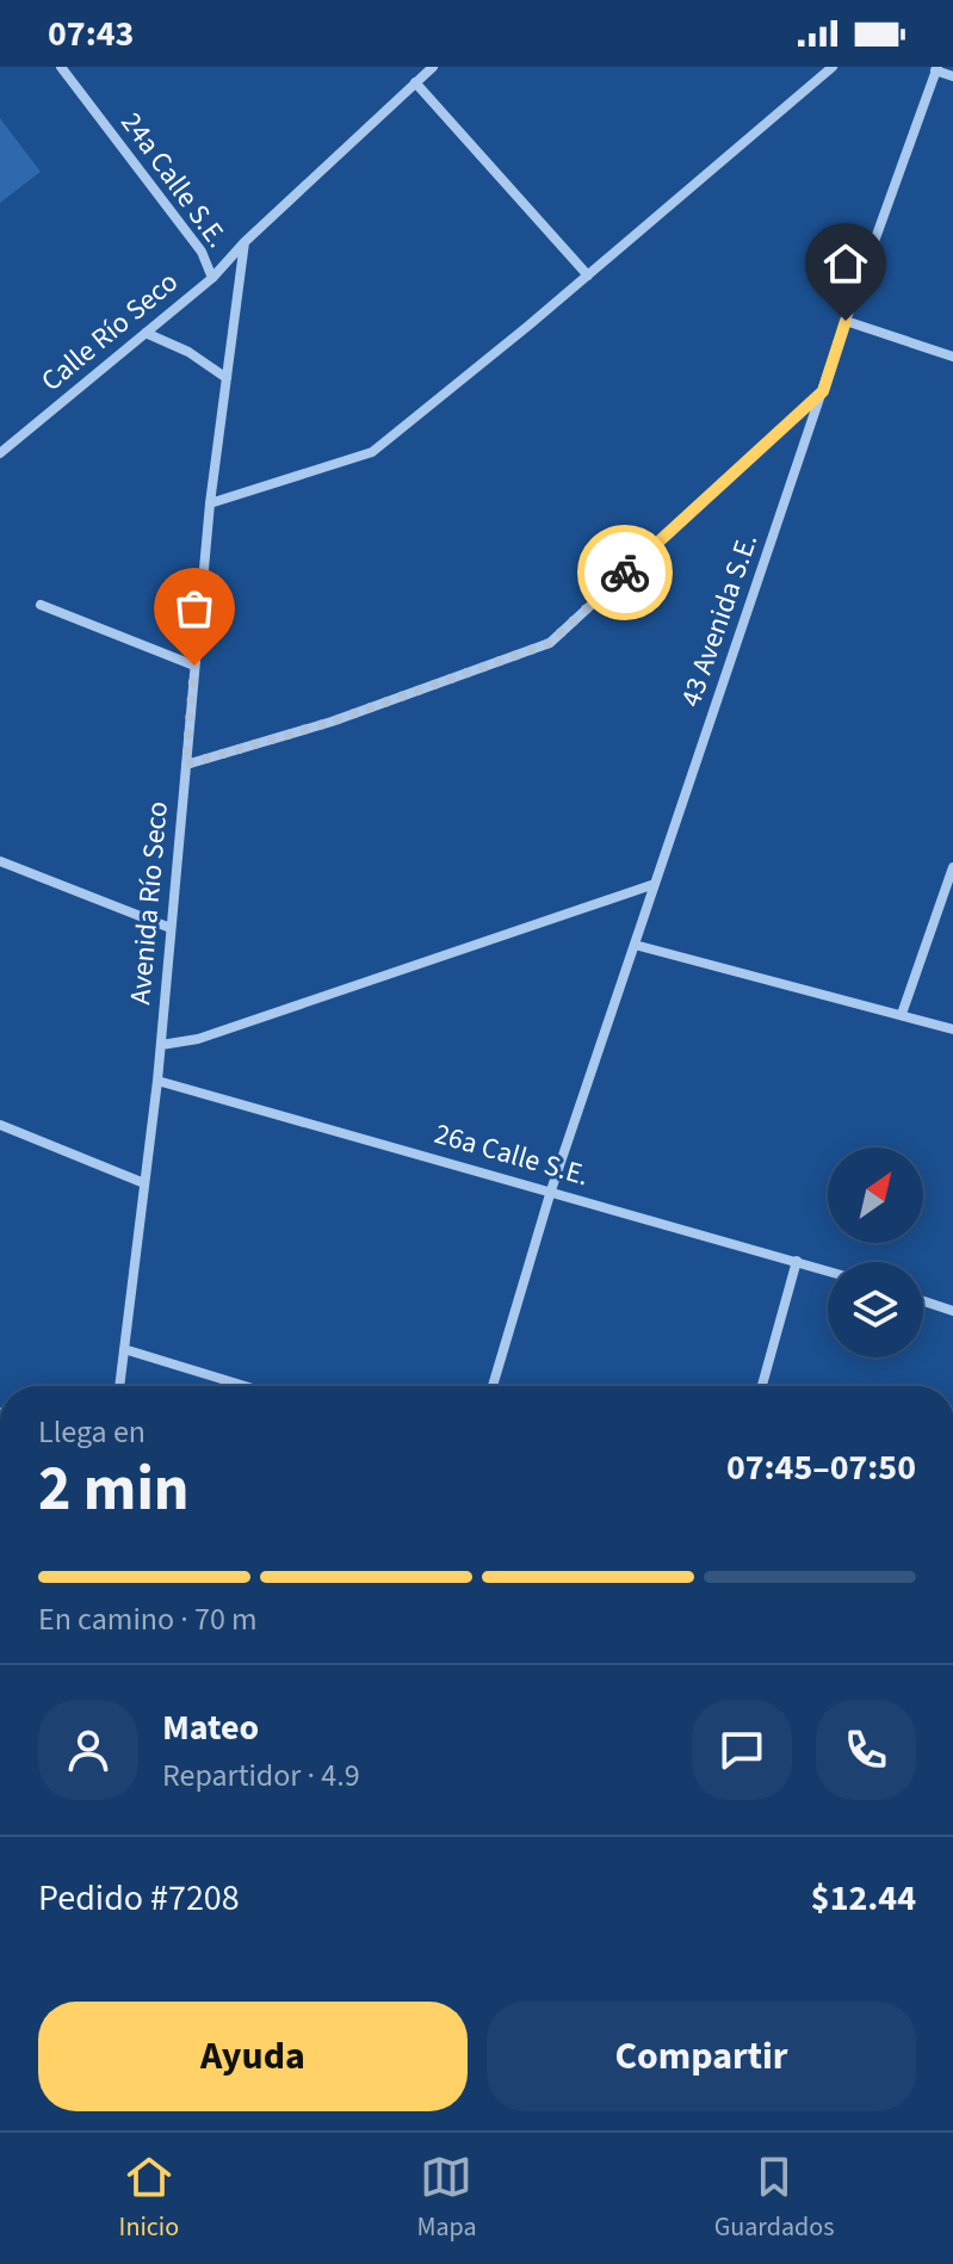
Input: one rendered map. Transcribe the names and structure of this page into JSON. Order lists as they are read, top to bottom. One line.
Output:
{"streets":{"street":["24a Calle S.E.","Calle Río Seco","43 Avenida S.E.","Avenida Río Seco","26a Calle S.E."]},"crossings":[["24a Calle S.E.","Calle Río Seco"],["Calle Río Seco","Avenida Río Seco"],["43 Avenida S.E.","26a Calle S.E."],["Avenida Río Seco","26a Calle S.E."]],"north":"top right","page":{"status":"07:43","heading":["2 min","Llega en","07:45–07:50"],"panel":["Mateo","Repartidor · 4.9","Pedido #7208","$12.44"],"bar":"En camino · 70 m","buttons":["Ayuda","Compartir"],"tabs":["Inicio","Mapa","Guardados"]}}
